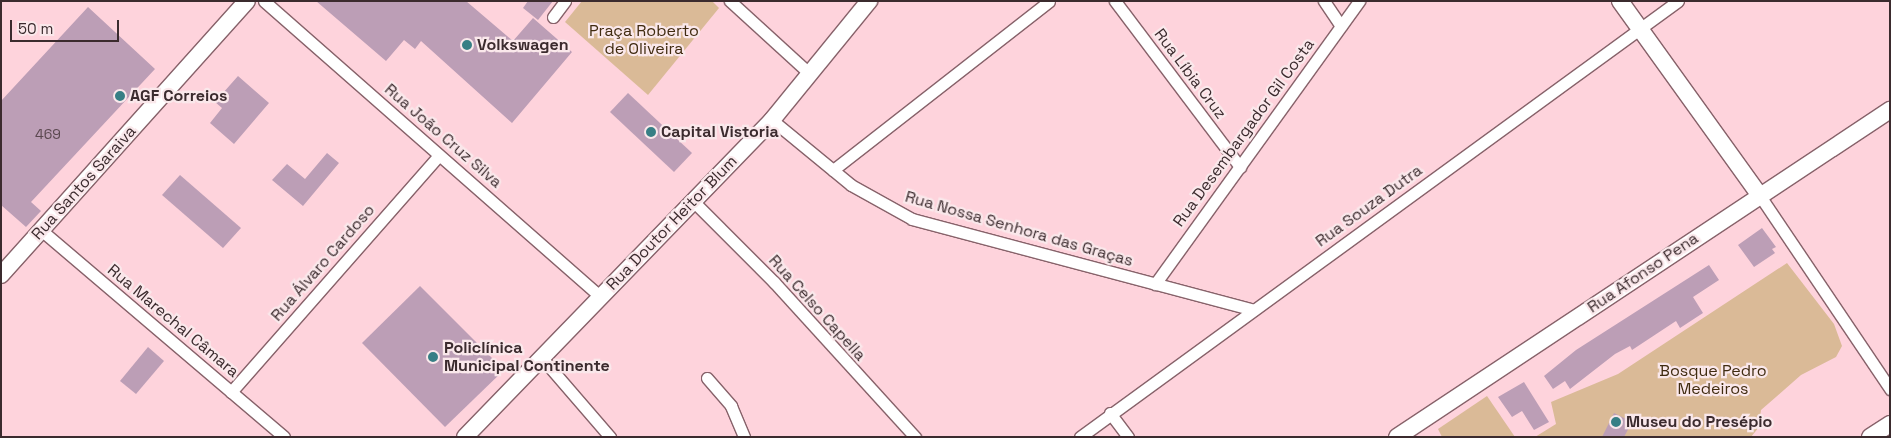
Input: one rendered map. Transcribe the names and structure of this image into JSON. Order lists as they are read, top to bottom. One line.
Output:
{"streets":{"main road":["Rua Santos Saraiva","Rua Doutor Heitor Blum","Rua Afonso Pena"],"street":["Rua Líbia Cruz","Rua Desembargador Gil Costa","Rua João Cruz Silva","Rua Souza Dutra","Rua Nossa Senhora das Graças","Rua Álvaro Cardoso","Rua Celso Capella","Rua Marechal Câmara"]},"crossings":[["Rua Líbia Cruz","Rua Desembargador Gil Costa"],["Rua Desembargador Gil Costa","Rua Nossa Senhora das Graças"],["Rua João Cruz Silva","Rua Doutor Heitor Blum"],["Rua João Cruz Silva","Rua Álvaro Cardoso"],["Rua Santos Saraiva","Rua Marechal Câmara"],["Rua Souza Dutra","Rua Nossa Senhora das Graças"],["Rua Doutor Heitor Blum","Rua Nossa Senhora das Graças"],["Rua Doutor Heitor Blum","Rua Celso Capella"],["Rua Álvaro Cardoso","Rua Marechal Câmara"]],"parks":["Praça Roberto de Oliveira","Bosque Pedro Medeiros"],"places":["Volkswagen","AGF Correios","Capital Vistoria","Policlínica Municipal Continente","Museu do Presépio"],"house_numbers":["469"],"scale_bar":"50 m"}
